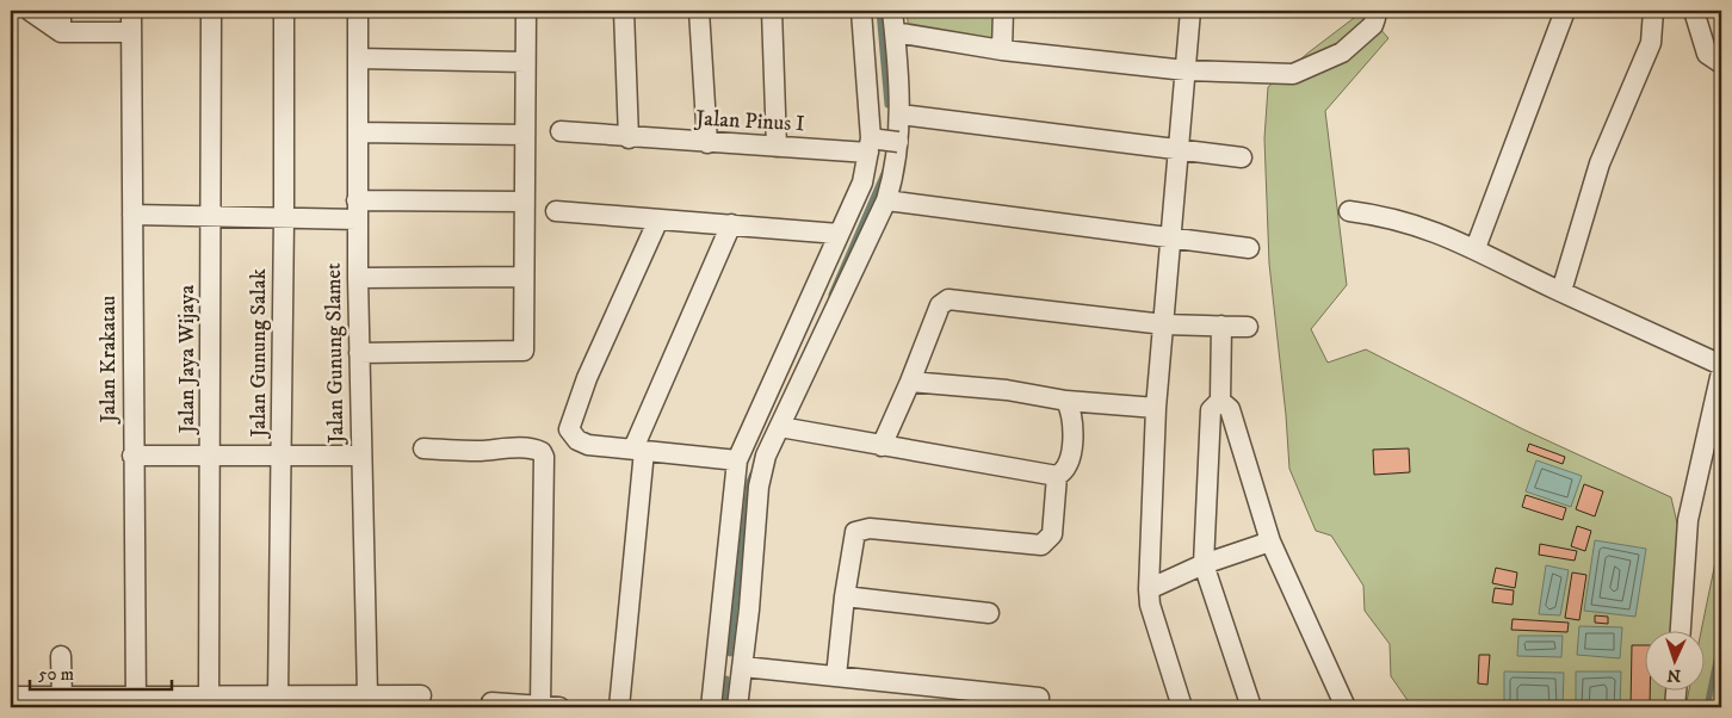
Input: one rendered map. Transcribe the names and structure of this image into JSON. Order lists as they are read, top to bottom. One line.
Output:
{"streets":{"street":["Jalan Pinus I","Jalan Gunung Salak","Jalan Gunung Slamet","Jalan Krakatau","Jalan Jaya Wijaya"]},"scale_bar":"50 m","north":"bottom"}
